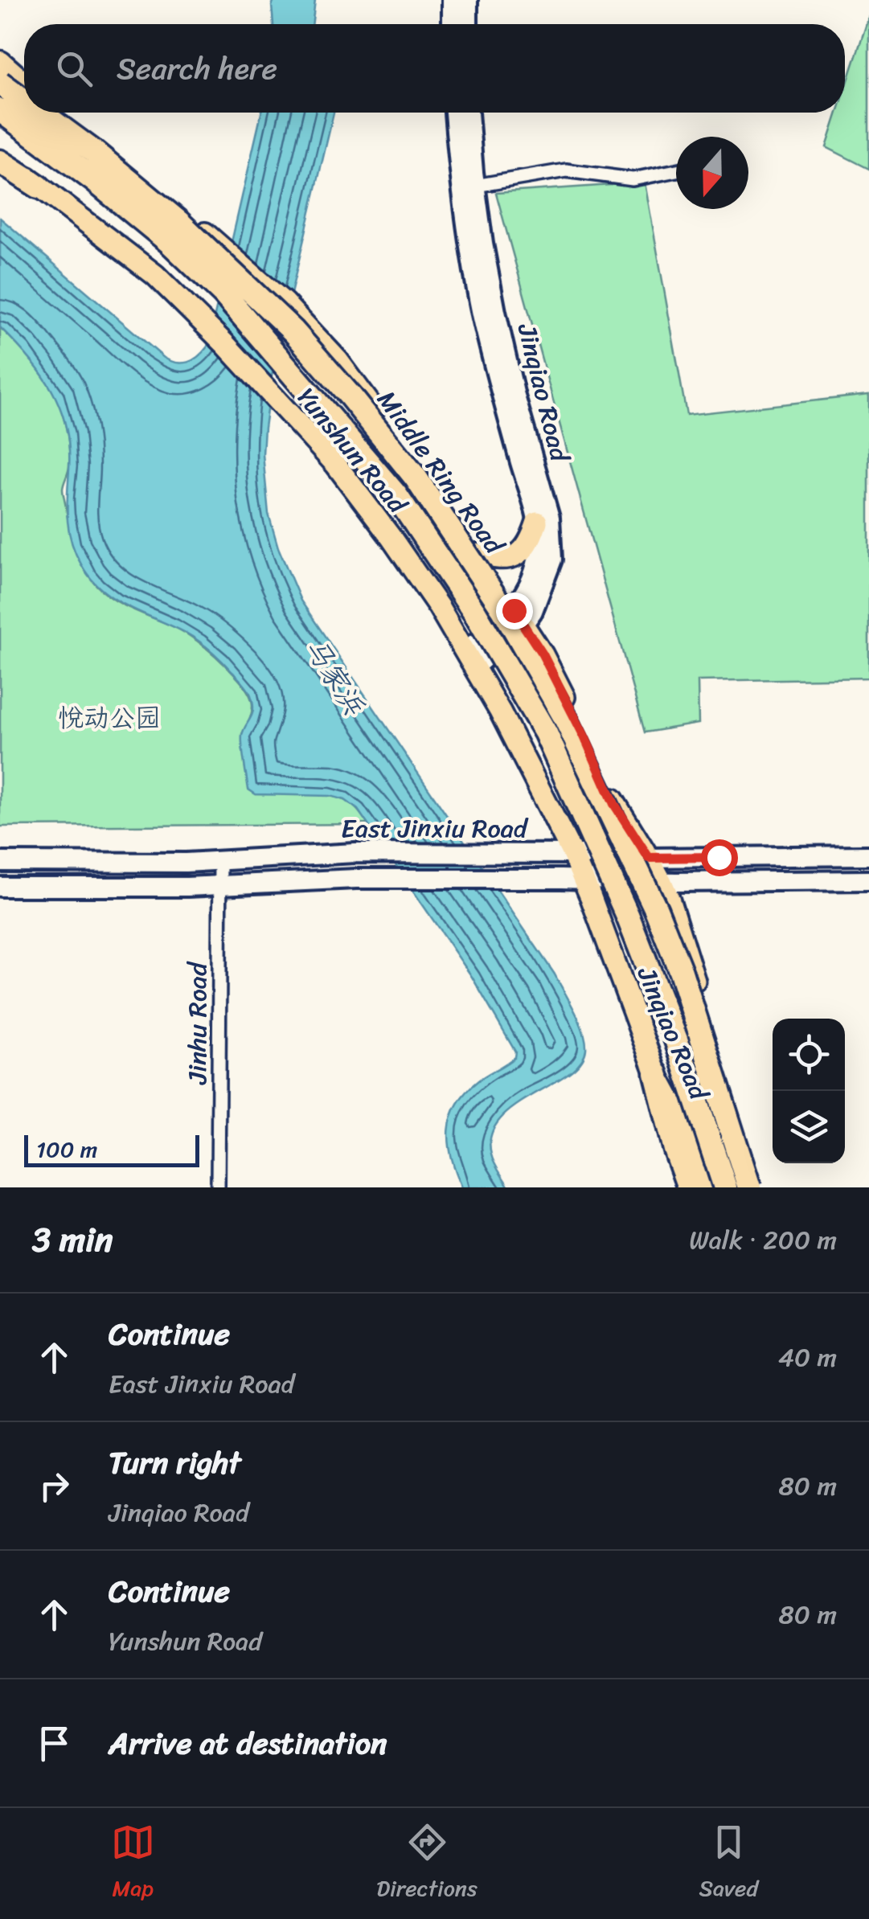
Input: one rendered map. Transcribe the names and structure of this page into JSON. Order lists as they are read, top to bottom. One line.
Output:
{"streets":{"highway":["Middle Ring Road"],"main road":["Jinqiao Road","Yunshun Road","East Jinxiu Road"],"street":["Jinhu Road"]},"crossings":[["Jinqiao Road","Yunshun Road"],["Jinqiao Road","East Jinxiu Road"],["Yunshun Road","East Jinxiu Road"],["East Jinxiu Road","Jinhu Road"]],"water":["马家浜"],"parks":["悦动公园"],"scale_bar":"100 m","north":"bottom","page":{"search":"Search here","scale":"100 m","heading":["3 min","Walk · 200 m"],"list":[["Continue","East Jinxiu Road","40 m"],["Turn right","Jinqiao Road","80 m"],["Continue","Yunshun Road","80 m"],"Arrive at destination"],"nav":["Map","Directions","Saved"]}}
